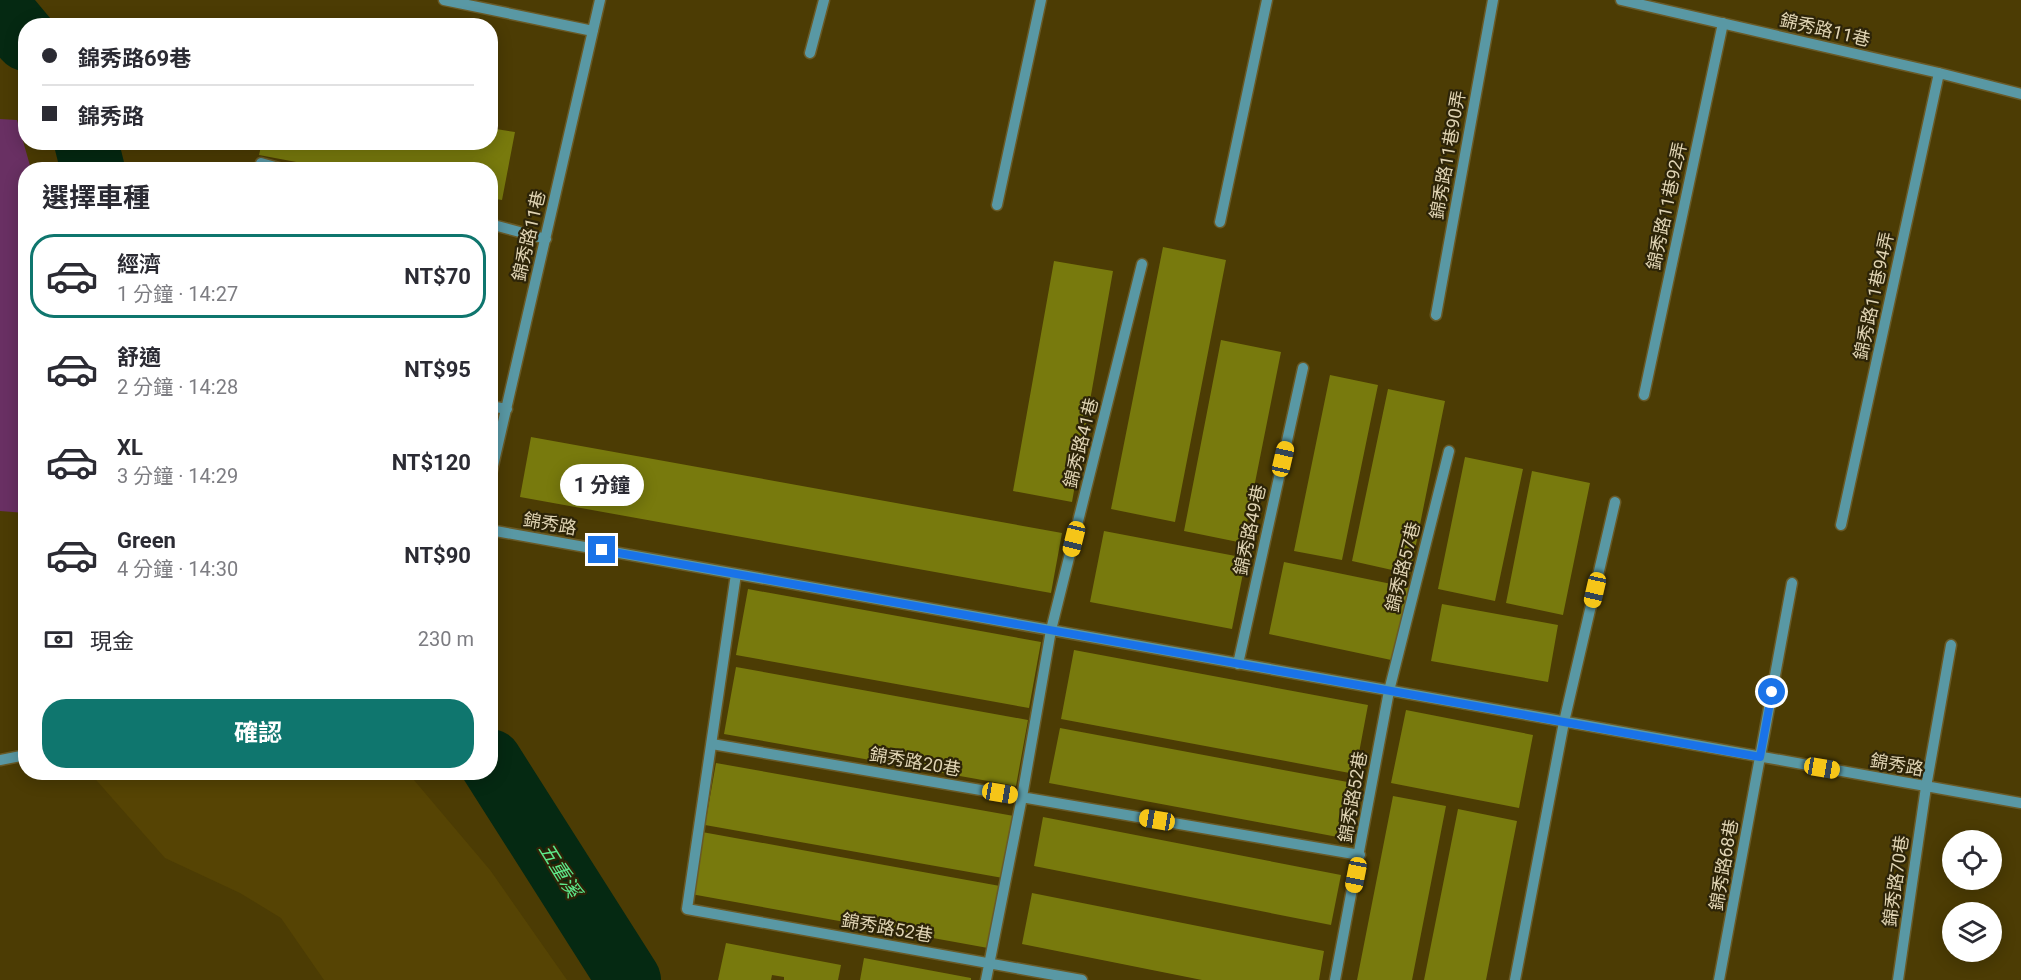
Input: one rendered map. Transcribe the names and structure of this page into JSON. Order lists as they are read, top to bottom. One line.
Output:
{"streets":{"street":["錦秀路11巷","錦秀路11巷90弄","錦秀路11巷92弄","錦秀路11巷94弄","錦秀路41巷","錦秀路","錦秀路49巷","錦秀路57巷","錦秀路20巷","錦秀路52巷","錦秀路68巷","錦秀路70巷"]},"crossings":[["錦秀路11巷","錦秀路11巷92弄"],["錦秀路11巷","錦秀路11巷94弄"],["錦秀路41巷","錦秀路"],["錦秀路41巷","錦秀路20巷"],["錦秀路41巷","錦秀路52巷"],["錦秀路","錦秀路49巷"],["錦秀路","錦秀路57巷"],["錦秀路","錦秀路52巷"],["錦秀路","錦秀路68巷"],["錦秀路","錦秀路70巷"],["錦秀路57巷","錦秀路52巷"],["錦秀路20巷","錦秀路52巷"]],"water":["五重溪"],"page":{"banner":["錦秀路69巷","錦秀路"],"heading":"選擇車種","list":[{"name":"經濟","note":"1 分鐘 · 14:27","value":"NT$70"},{"name":"舒適","note":"2 分鐘 · 14:28","value":"NT$95"},{"name":"XL","note":"3 分鐘 · 14:29","value":"NT$120"},{"name":"Green","note":"4 分鐘 · 14:30","value":"NT$90"}],"bubble":"1 分鐘","pay":["現金","230 m"],"buttons":"確認"}}
